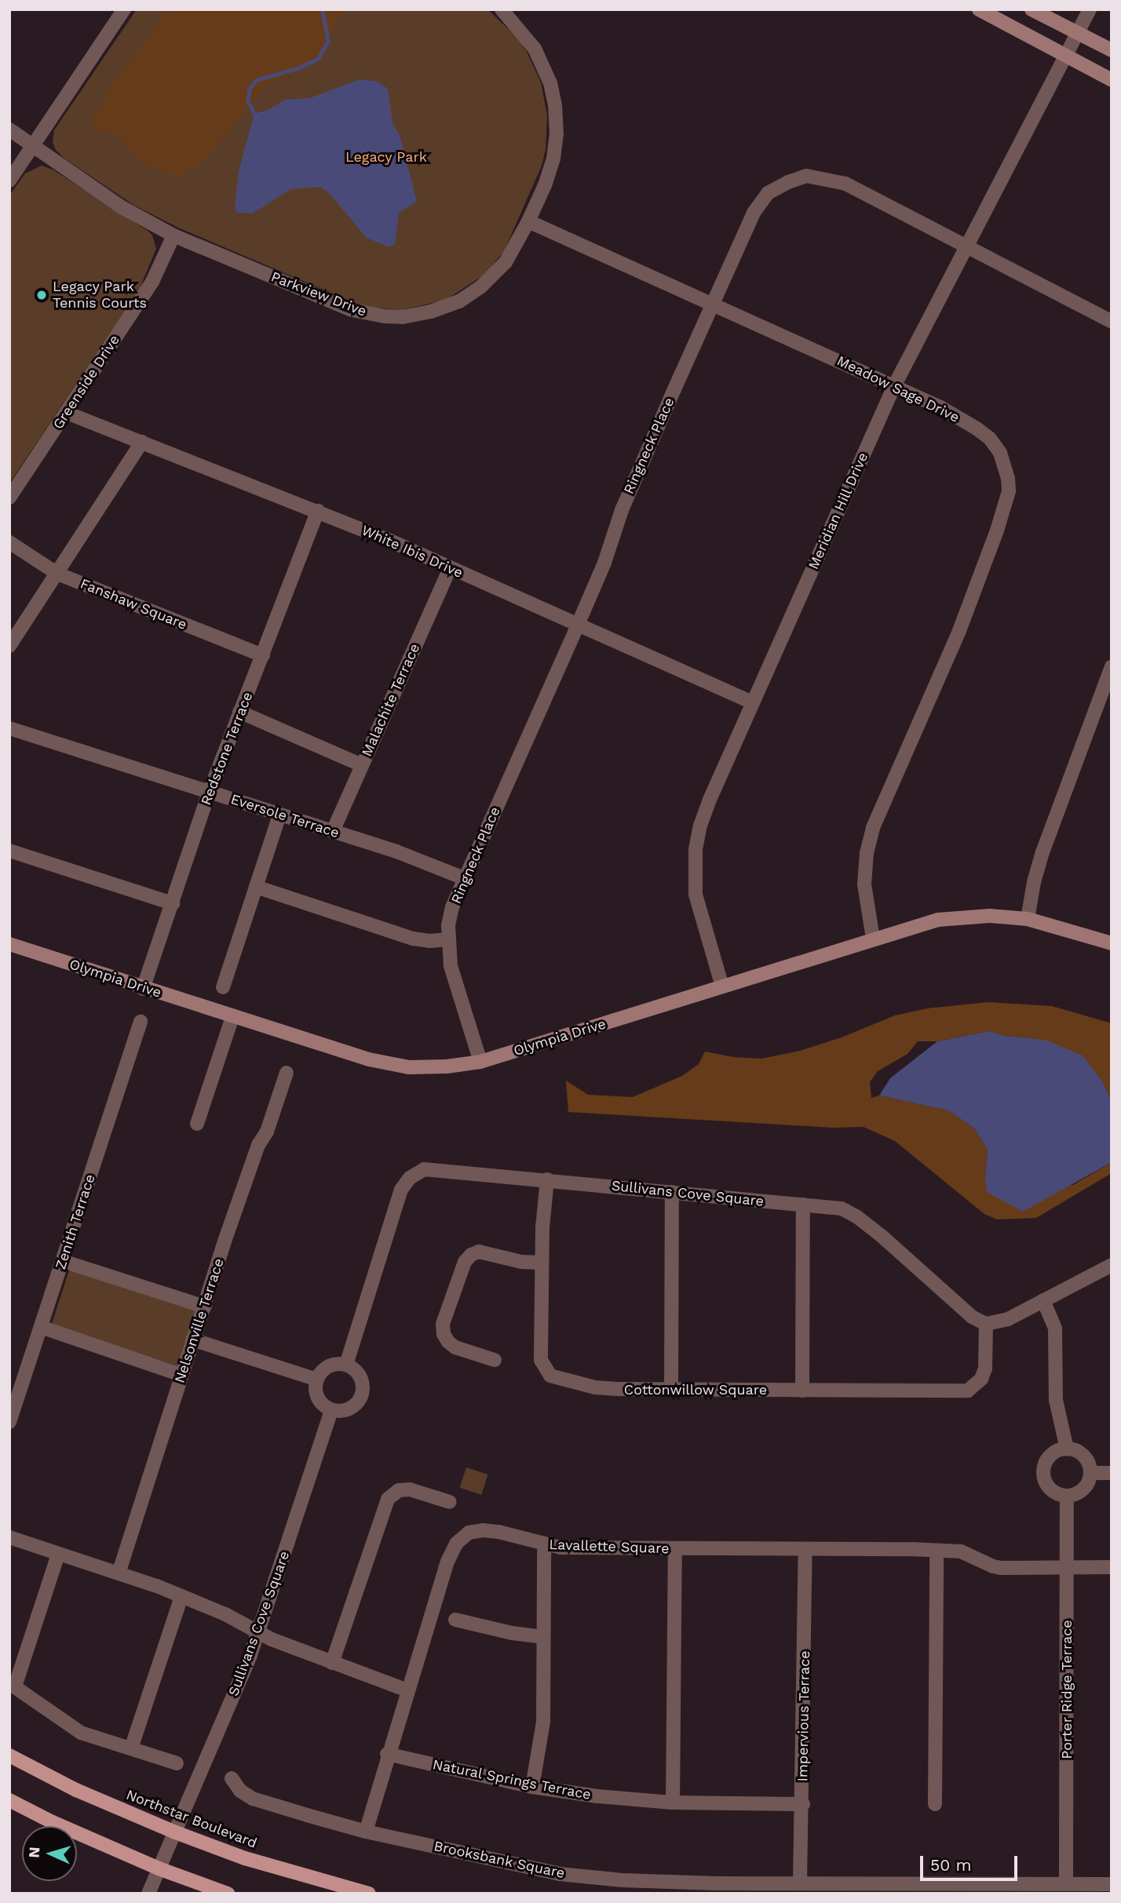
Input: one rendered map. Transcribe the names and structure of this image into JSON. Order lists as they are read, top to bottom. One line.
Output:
{"streets":{"main road":["Northstar Boulevard"],"street":["Parkview Drive","Greenside Drive","Meadow Sage Drive","Ringneck Place","Meridian Hill Drive","White Ibis Drive","Fanshaw Square","Malachite Terrace","Redstone Terrace","Eversole Terrace","Olympia Drive","Sullivans Cove Square","Zenith Terrace","Nelsonville Terrace","Cottonwillow Square","Lavallette Square","Porter Ridge Terrace","Impervious Terrace","Natural Springs Terrace","Brooksbank Square"]},"crossings":[["Parkview Drive","Greenside Drive"],["Parkview Drive","Meadow Sage Drive"],["Greenside Drive","White Ibis Drive"],["Meadow Sage Drive","Ringneck Place"],["Meadow Sage Drive","Meridian Hill Drive"],["Meadow Sage Drive","Olympia Drive"],["Ringneck Place","Meridian Hill Drive"],["Ringneck Place","White Ibis Drive"],["Ringneck Place","Eversole Terrace"],["Ringneck Place","Olympia Drive"],["Meridian Hill Drive","White Ibis Drive"],["Meridian Hill Drive","Olympia Drive"],["White Ibis Drive","Malachite Terrace"],["White Ibis Drive","Redstone Terrace"],["Fanshaw Square","Redstone Terrace"],["Malachite Terrace","Eversole Terrace"],["Redstone Terrace","Eversole Terrace"],["Redstone Terrace","Olympia Drive"],["Sullivans Cove Square","Cottonwillow Square"],["Sullivans Cove Square","Northstar Boulevard"],["Lavallette Square","Porter Ridge Terrace"],["Lavallette Square","Impervious Terrace"],["Lavallette Square","Natural Springs Terrace"],["Lavallette Square","Brooksbank Square"],["Porter Ridge Terrace","Brooksbank Square"],["Impervious Terrace","Natural Springs Terrace"],["Impervious Terrace","Brooksbank Square"]],"parks":["Legacy Park"],"places":["Legacy Park Tennis Courts"],"scale_bar":"50 m","north":"left"}
